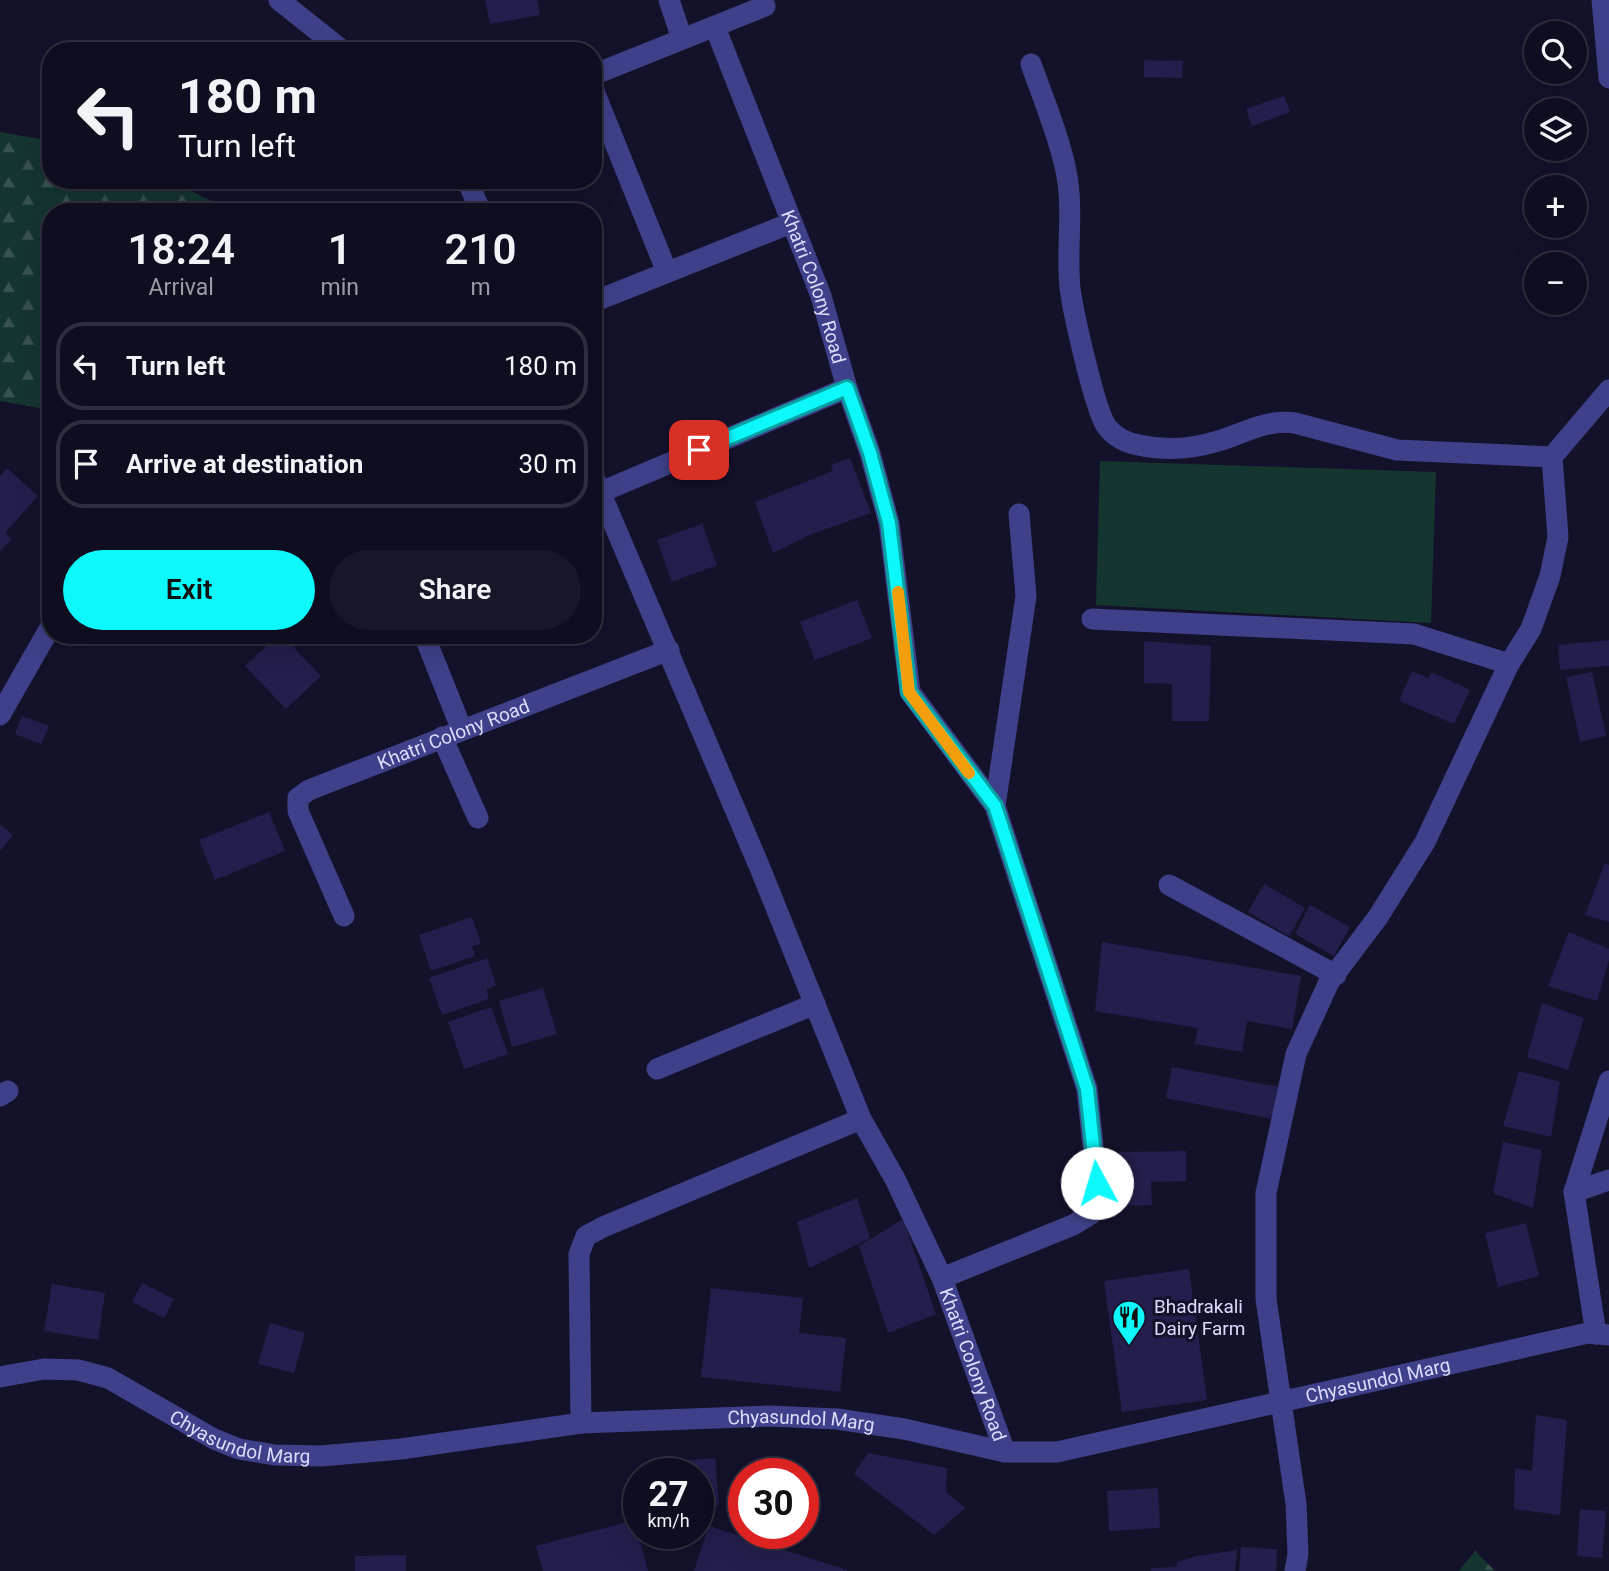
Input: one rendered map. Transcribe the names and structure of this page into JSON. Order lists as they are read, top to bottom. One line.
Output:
{"streets":{"street":["Khatri Colony Road","Chyasundol Marg"]},"crossings":[["Khatri Colony Road","Chyasundol Marg"]],"places":{"restaurant":["Bhadrakali Dairy Farm"]},"page":{"map_buttons":["+","−"],"turn":["180 m","Turn left"],"eta":["18:24","Arrival","1","min","210","m"],"list":[{"name":"Turn left","value":"180 m"},{"name":"Arrive at destination","value":"30 m"}],"buttons":["Exit","Share"],"speed":"27 km/h","limit":"30"}}
